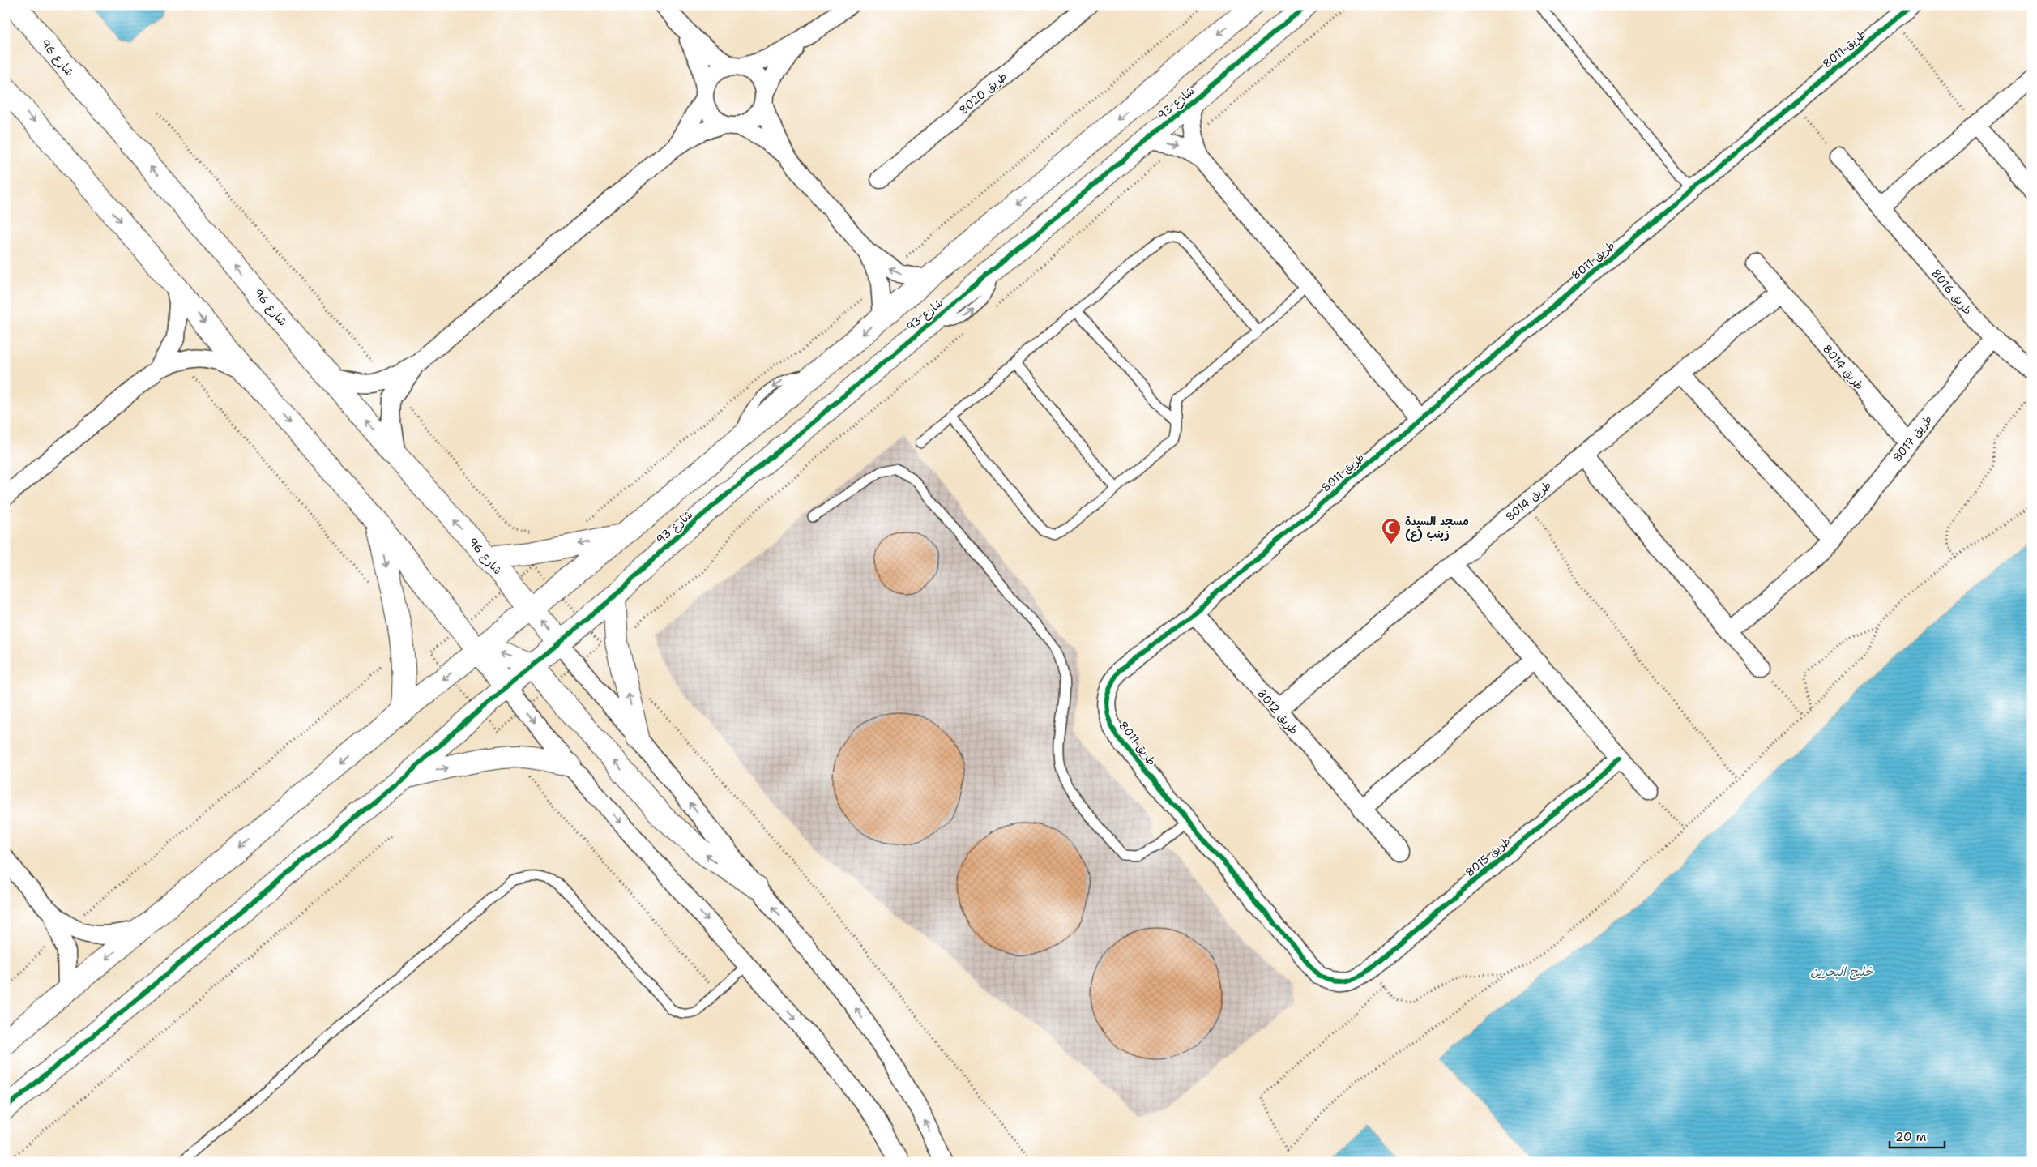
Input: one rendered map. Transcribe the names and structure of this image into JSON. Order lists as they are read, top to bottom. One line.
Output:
{"streets":{"street":["طريق 8011","شارع 96","طريق 8020","شارع 93","طريق 8016","طريق 8014","طريق 8017","طريق 8012","طريق 8015"]},"crossings":[["طريق 8011","طريق 8012"],["طريق 8011","طريق 8015"],["شارع 96","شارع 93"],["طريق 8016","طريق 8017"],["طريق 8014","طريق 8017"],["طريق 8014","طريق 8012"]],"water":["خليج البحرين"],"places":{"mosque":["مسجد السيدة زينب (ع)"]},"scale_bar":"20 m"}
